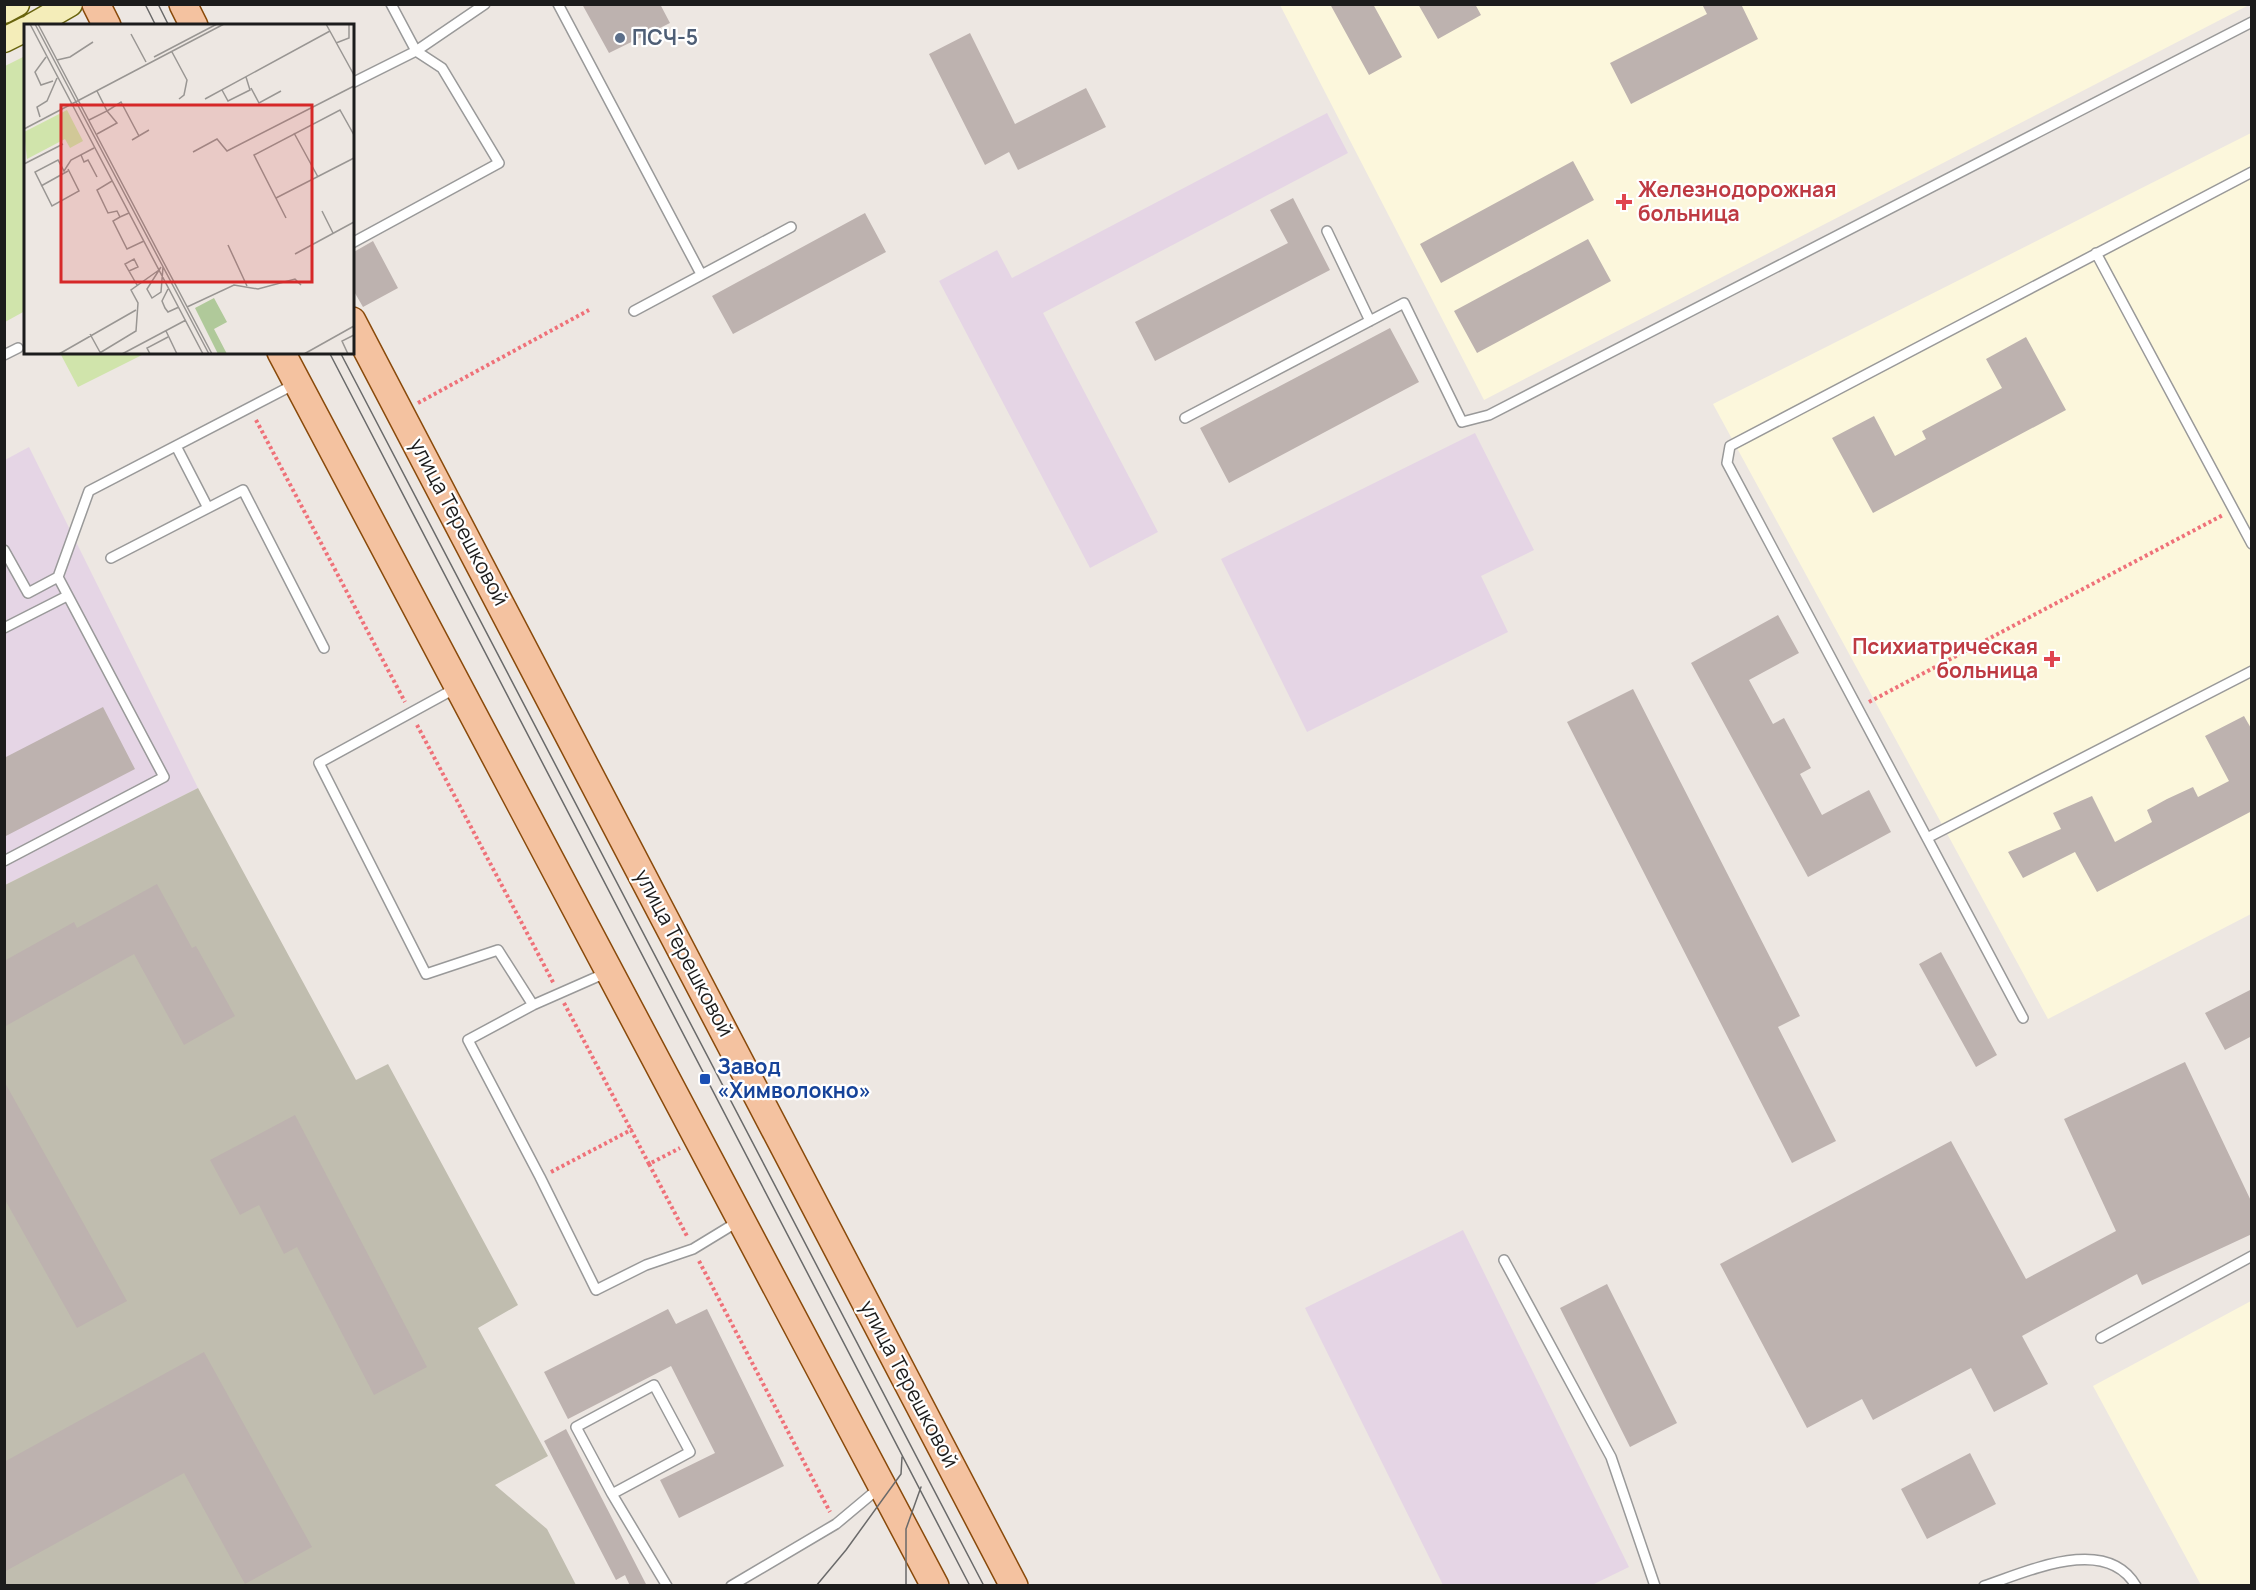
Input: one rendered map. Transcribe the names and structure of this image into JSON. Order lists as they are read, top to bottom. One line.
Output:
{"streets":{"main road":["улица Терешковой"]},"places":{"other":["ПСЧ-5"],"health":["Железнодорожная больница","Психиатрическая больница"],"transit":["Завод «Химволокно»"]}}
